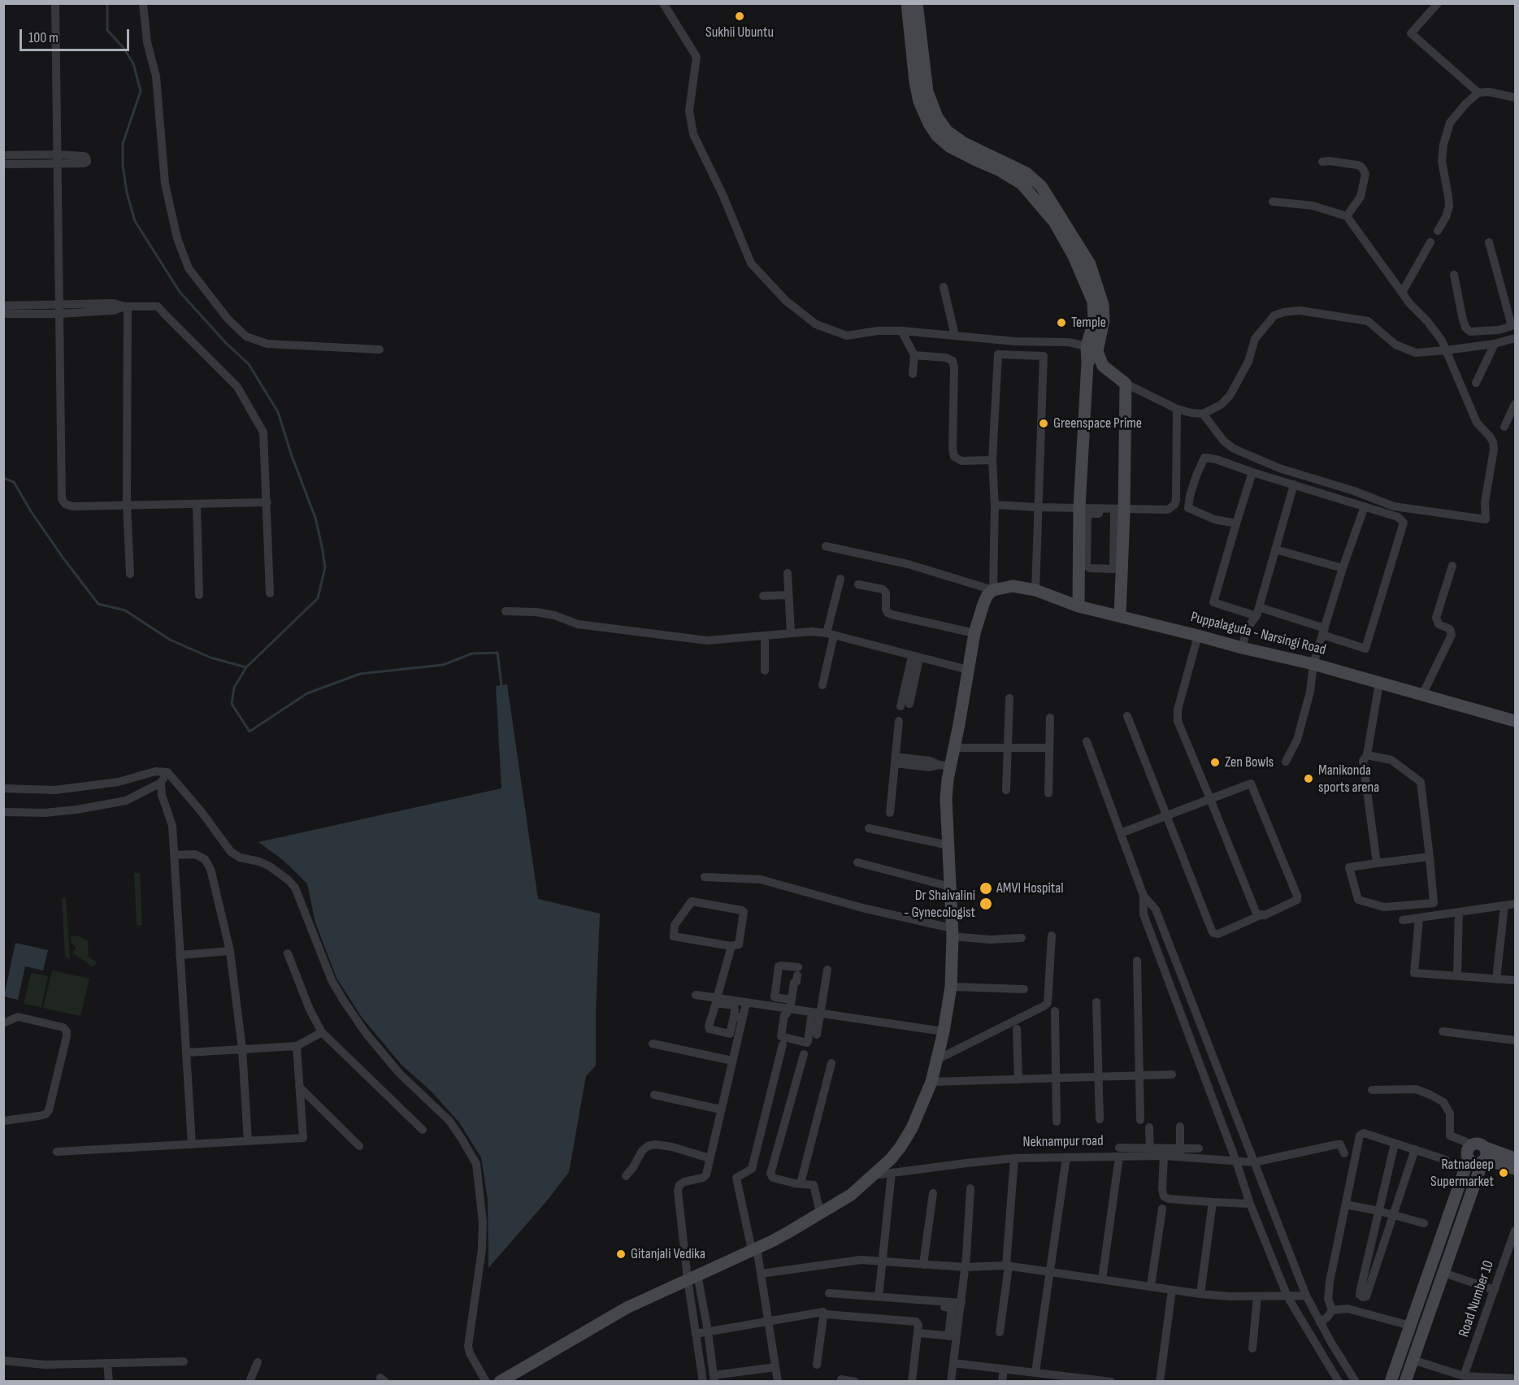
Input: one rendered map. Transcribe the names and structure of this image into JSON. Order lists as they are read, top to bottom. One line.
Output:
{"streets":{"street":["Puppalaguda - Narsingi Road","Neknampur road","Road Number 10"]},"places":["Sukhii Ubuntu","Temple","Greenspace Prime","Zen Bowls","Manikonda sports arena","AMVI Hospital","Dr Shaivalini - Gynecologist","Ratnadeep Supermarket","Gitanjali Vedika"],"scale_bar":"100 m"}
